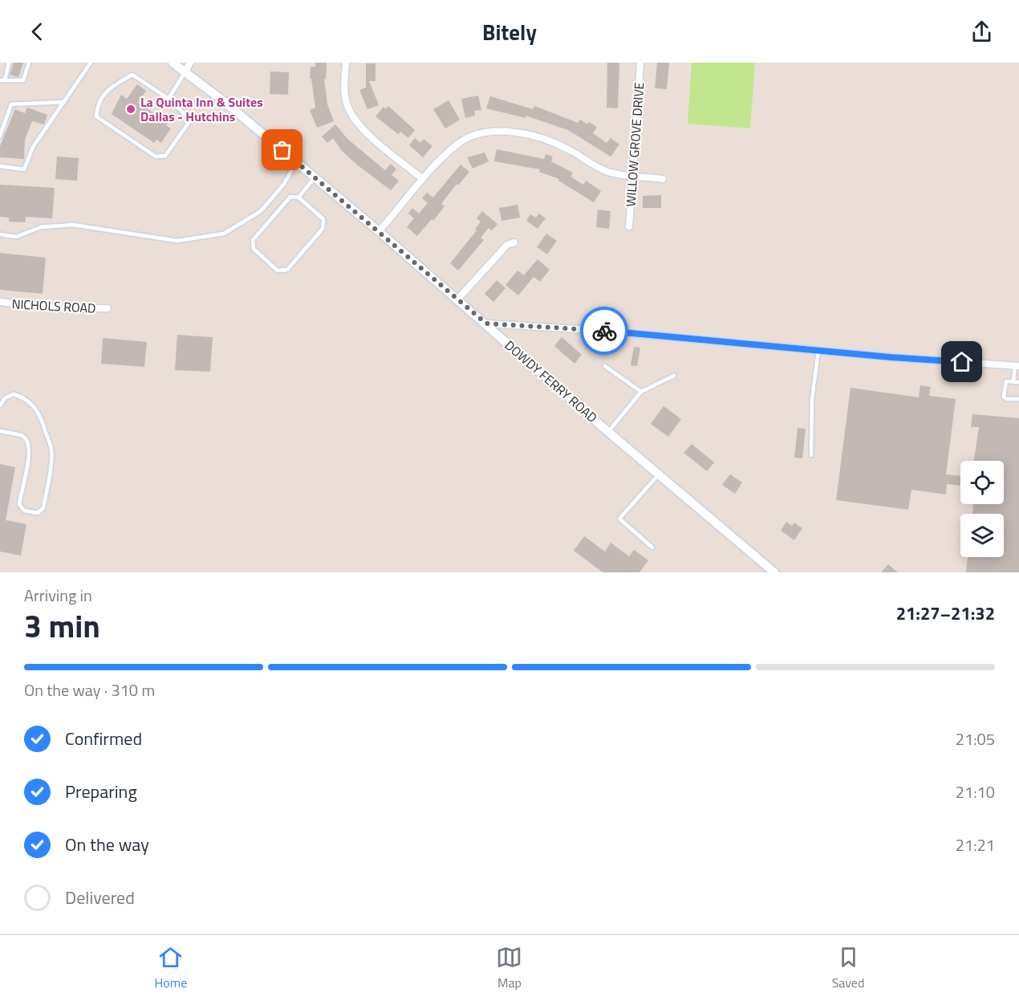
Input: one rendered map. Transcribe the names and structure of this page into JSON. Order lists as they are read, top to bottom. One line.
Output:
{"streets":{"street":["WILLOW GROVE DRIVE","NICHOLS ROAD","DOWDY FERRY ROAD"]},"places":["La Quinta Inn & Suites Dallas - Hutchins"],"page":{"header":"Bitely","heading":["3 min","Arriving in","21:27–21:32"],"bar":"On the way · 310 m","list":[["Confirmed","21:05"],["Preparing","21:10"],["On the way","21:21"],"Delivered"],"tabs":["Home","Map","Saved"]}}
